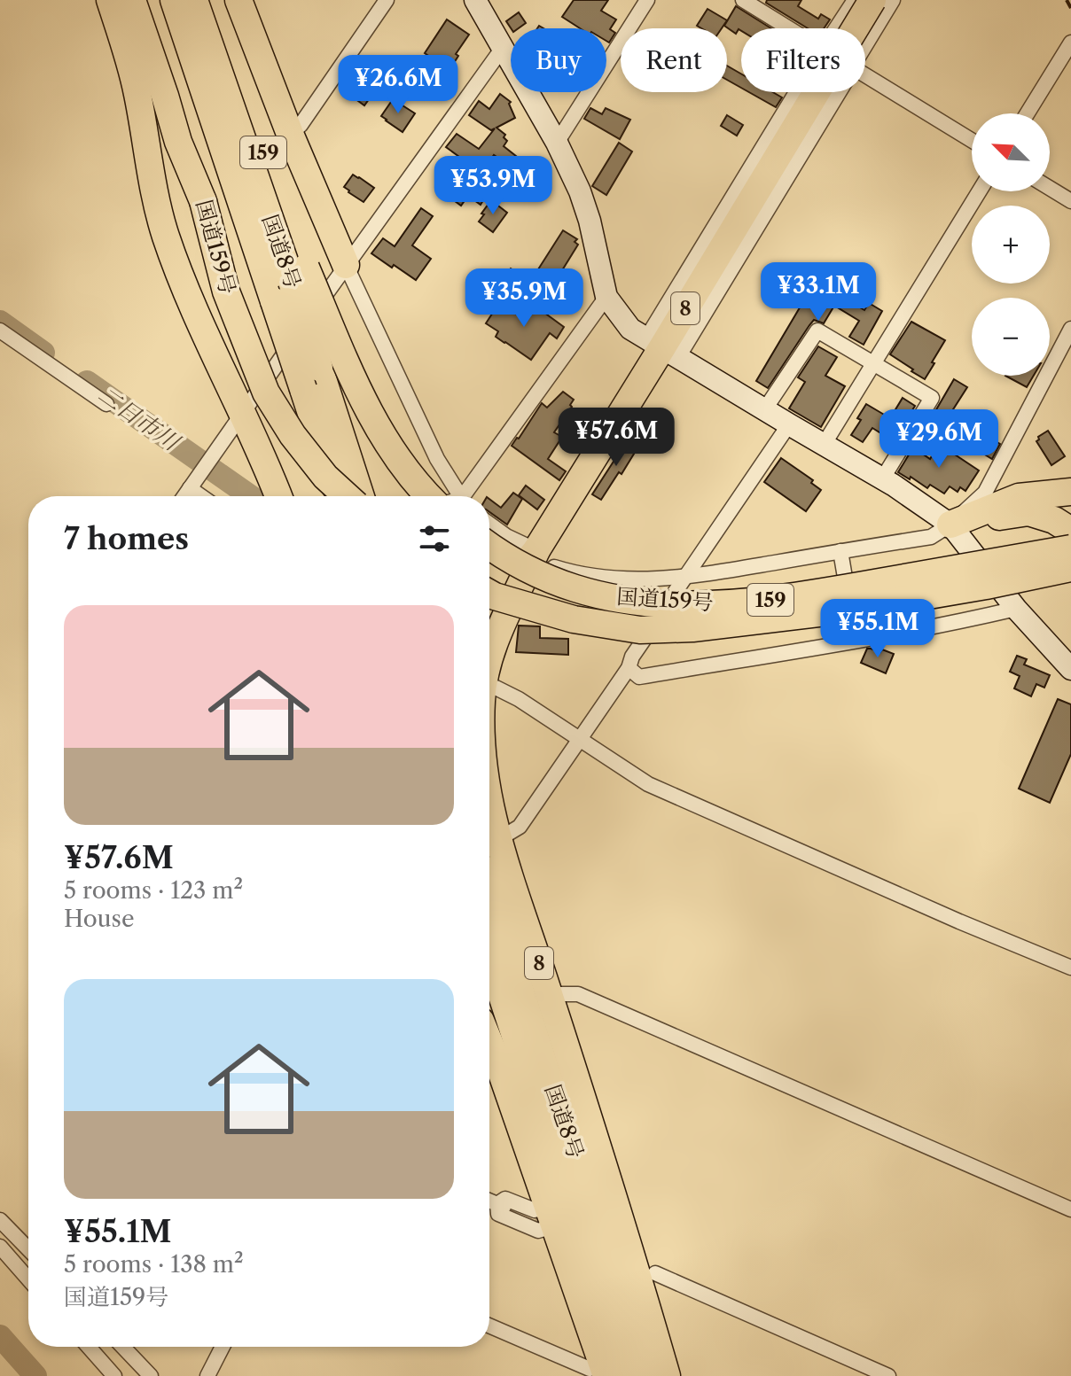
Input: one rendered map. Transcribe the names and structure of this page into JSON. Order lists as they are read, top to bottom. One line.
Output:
{"streets":{"highway":["159","国道159号","国道8号","8"]},"crossings":[["159","国道8号"]],"water":["二日市川"],"north":"top left","page":{"chip":["Buy","Rent","Filters"],"price":["¥26.6M","¥53.9M","¥33.1M","¥35.9M","¥57.6M","¥29.6M","¥55.1M"],"map_buttons":["+","−"],"heading":"7 homes","list":[{"name":"¥57.6M","note":"5 rooms · 123 m² · House"},{"name":"¥55.1M","note":"5 rooms · 138 m² · 国道159号"}]}}
